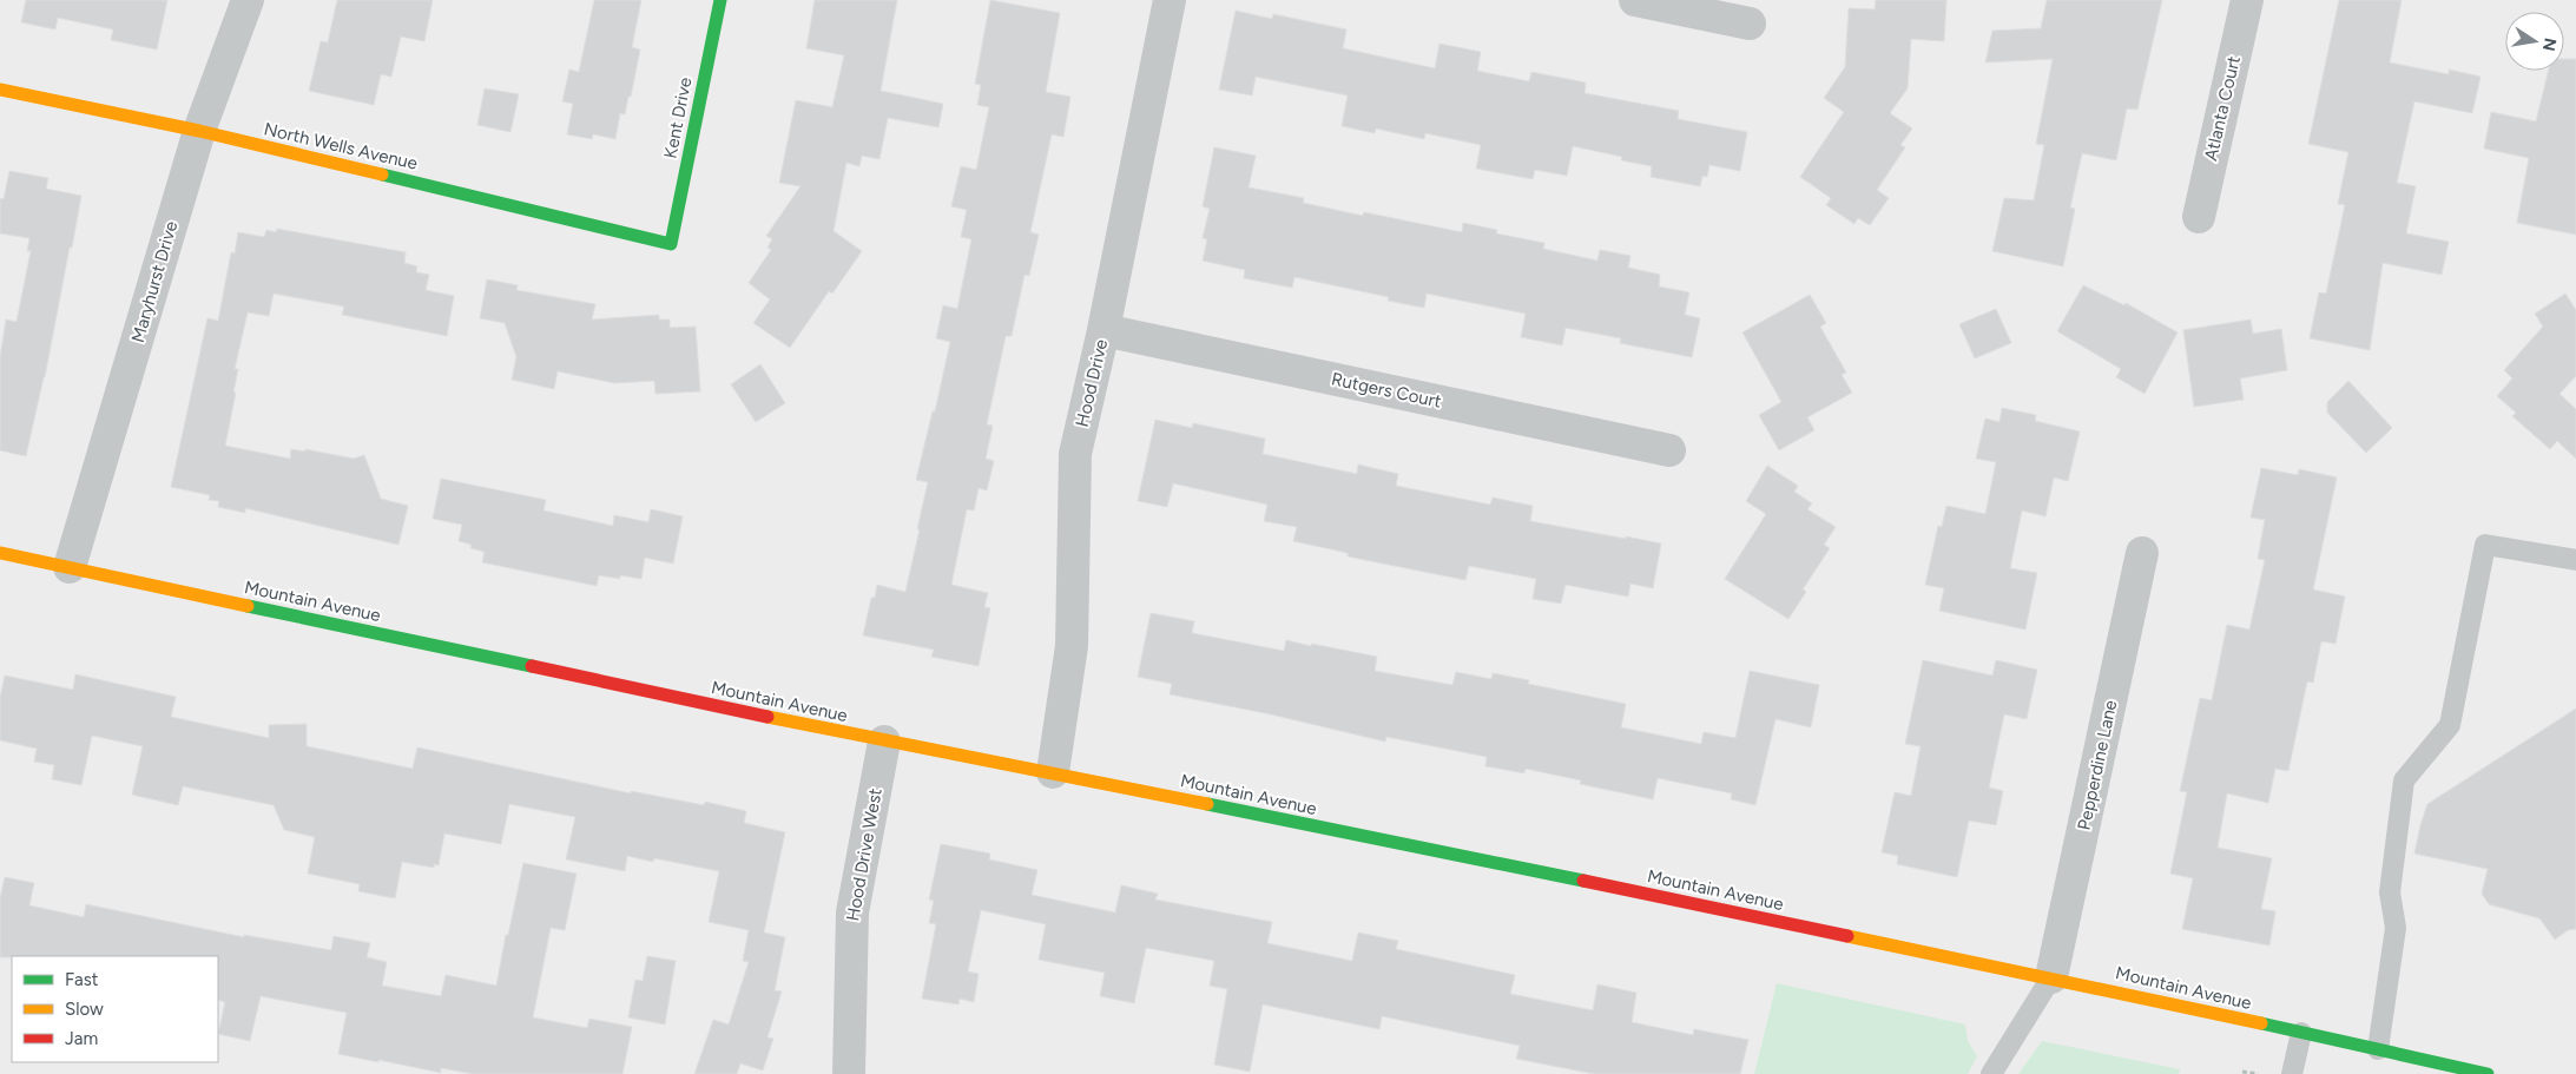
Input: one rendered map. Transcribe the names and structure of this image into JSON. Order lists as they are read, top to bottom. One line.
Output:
{"streets":{"main road":["Kent Drive","North Wells Avenue","Mountain Avenue"],"street":["Atlanta Court","Maryhurst Drive","Hood Drive","Rutgers Court","Pepperdine Lane","Hood Drive West"]},"crossings":[["Kent Drive","North Wells Avenue"],["North Wells Avenue","Maryhurst Drive"],["Maryhurst Drive","Mountain Avenue"],["Hood Drive","Rutgers Court"],["Hood Drive","Mountain Avenue"],["Mountain Avenue","Pepperdine Lane"],["Mountain Avenue","Hood Drive West"]],"legend":["Fast","Slow","Jam"],"north":"right"}
